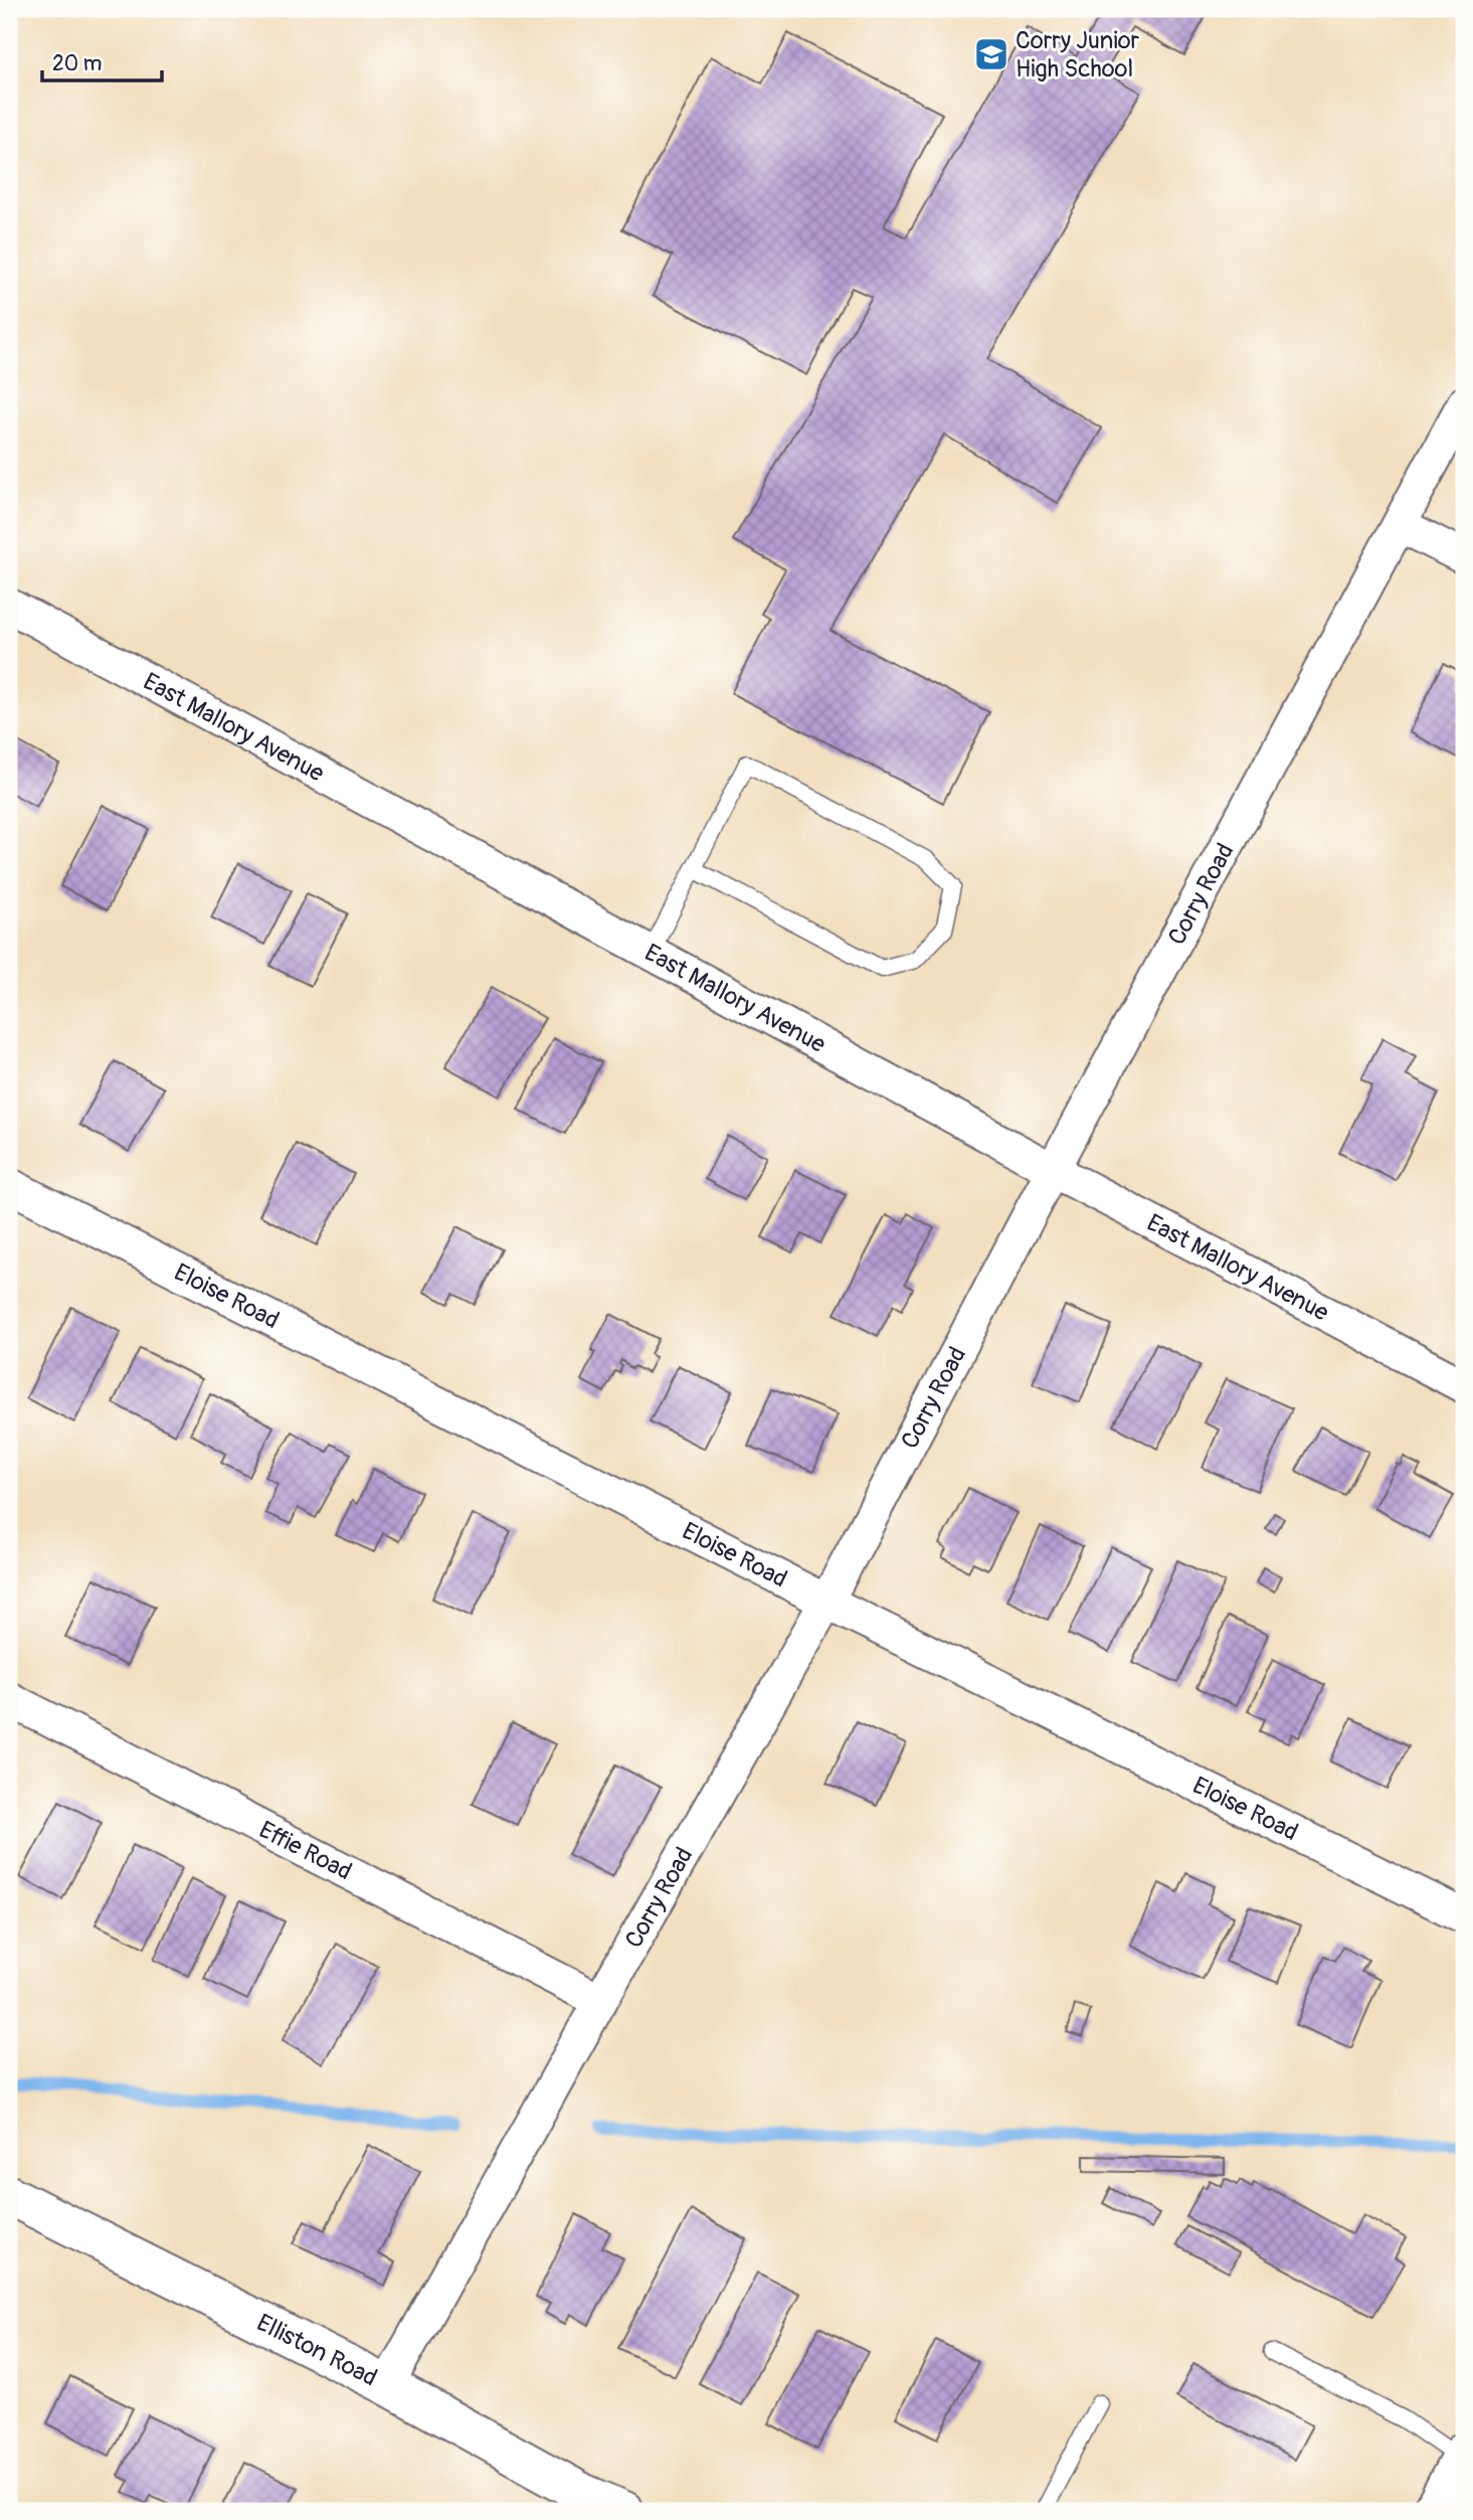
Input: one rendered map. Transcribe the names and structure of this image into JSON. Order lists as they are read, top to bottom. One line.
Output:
{"streets":{"main road":["Elliston Road"],"street":["East Mallory Avenue","Corry Road","Eloise Road","Effie Road"]},"crossings":[["East Mallory Avenue","Corry Road"],["Corry Road","Eloise Road"],["Corry Road","Effie Road"],["Corry Road","Elliston Road"]],"places":{"school or university":["Corry Junior High School"]},"scale_bar":"20 m"}
